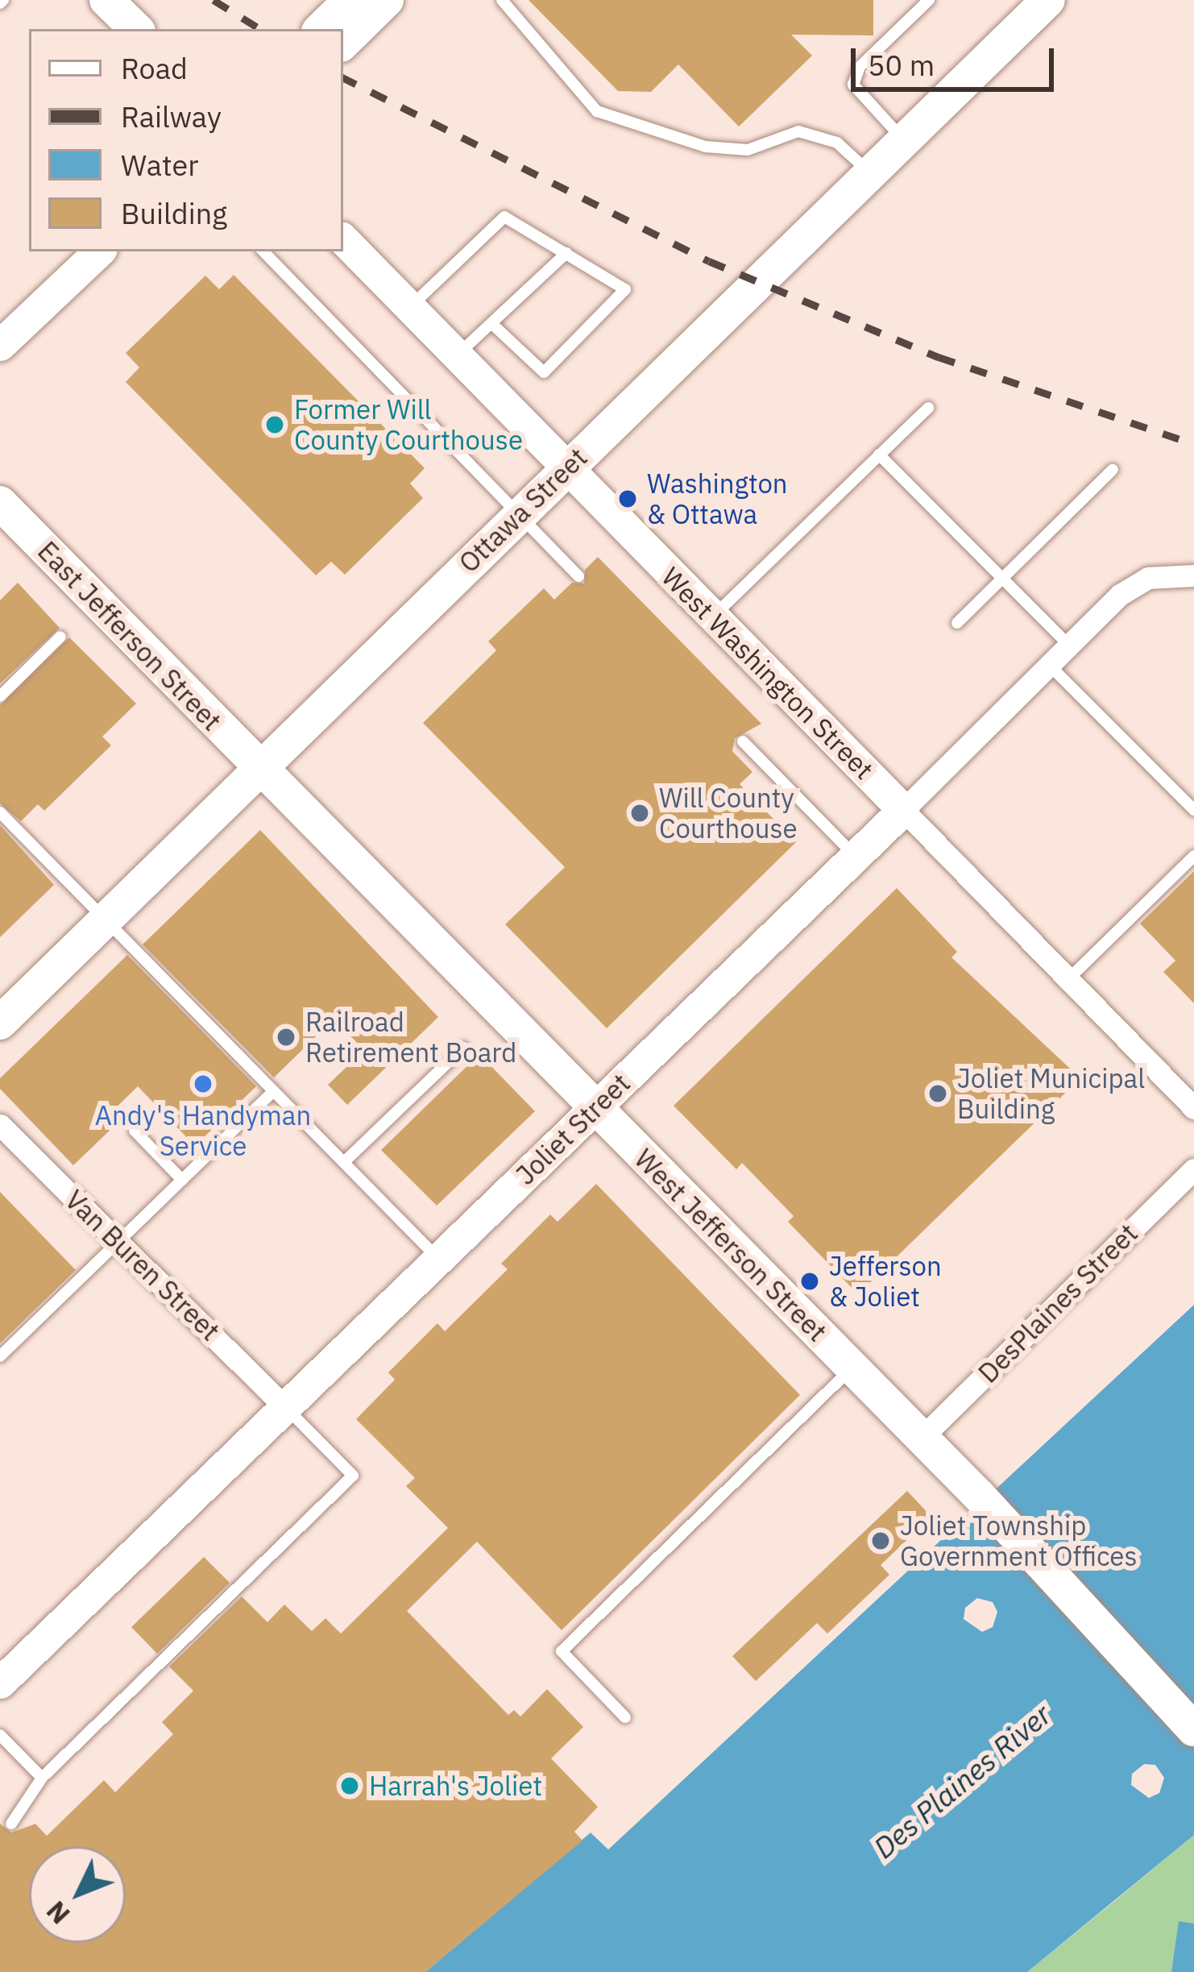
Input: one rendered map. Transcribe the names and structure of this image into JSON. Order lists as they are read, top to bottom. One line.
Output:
{"streets":{"main road":["Ottawa Street","East Jefferson Street","West Jefferson Street"],"street":["West Washington Street","Joliet Street","Van Buren Street","DesPlaines Street"]},"crossings":[["Ottawa Street","East Jefferson Street"],["Ottawa Street","West Washington Street"],["Ottawa Street","West Jefferson Street"],["East Jefferson Street","West Jefferson Street"],["West Washington Street","Joliet Street"],["Joliet Street","West Jefferson Street"],["Joliet Street","Van Buren Street"],["West Jefferson Street","DesPlaines Street"]],"water":["Des Plaines River"],"places":["Former Will County Courthouse","Washington & Ottawa","Will County Courthouse","Railroad Retirement Board","Andy's Handyman Service","Joliet Municipal Building","Jefferson & Joliet","Joliet Township Government Offices","Harrah's Joliet"],"legend":["Road","Railway","Water","Building"],"scale_bar":"50 m","north":"bottom left"}
